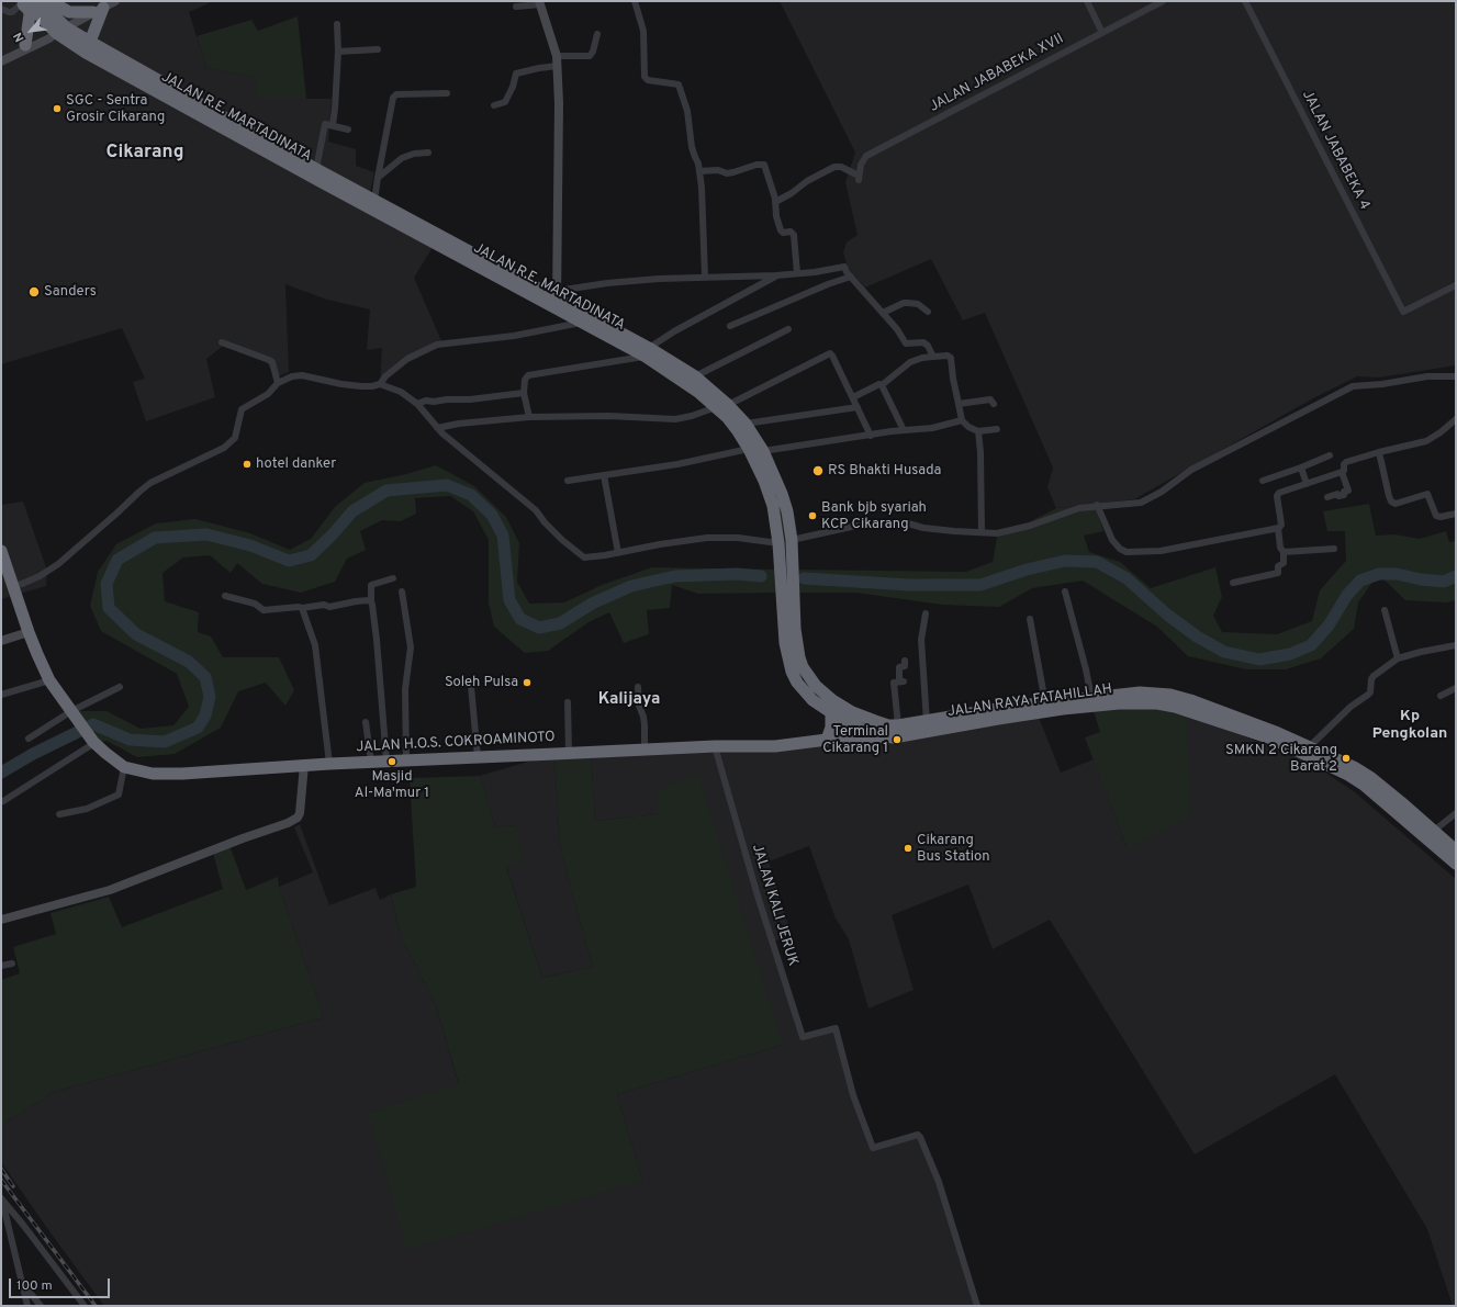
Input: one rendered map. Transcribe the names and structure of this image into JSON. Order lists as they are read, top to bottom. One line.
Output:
{"streets":{"highway":["JALAN R.E. MARTADINATA","JALAN RAYA FATAHILLAH","JALAN H.O.S. COKROAMINOTO"],"street":["JALAN JABABEKA XVII","JALAN JABABEKA 4","JALAN KALI JERUK"]},"crossings":[["JALAN R.E. MARTADINATA","JALAN RAYA FATAHILLAH"],["JALAN R.E. MARTADINATA","JALAN H.O.S. COKROAMINOTO"],["JALAN RAYA FATAHILLAH","JALAN H.O.S. COKROAMINOTO"],["JALAN H.O.S. COKROAMINOTO","JALAN KALI JERUK"]],"districts":["Cikarang","Kalijaya","Kp Pengkolan"],"places":["SGC - Sentra Grosir Cikarang","Sanders","hotel danker","RS Bhakti Husada","Bank bjb syariah KCP Cikarang","Soleh Pulsa","Terminal Cikarang 1","SMKN 2 Cikarang Barat 2","Masjid Al-Ma'mur 1","Cikarang Bus Station"],"scale_bar":"100 m","north":"bottom left"}
